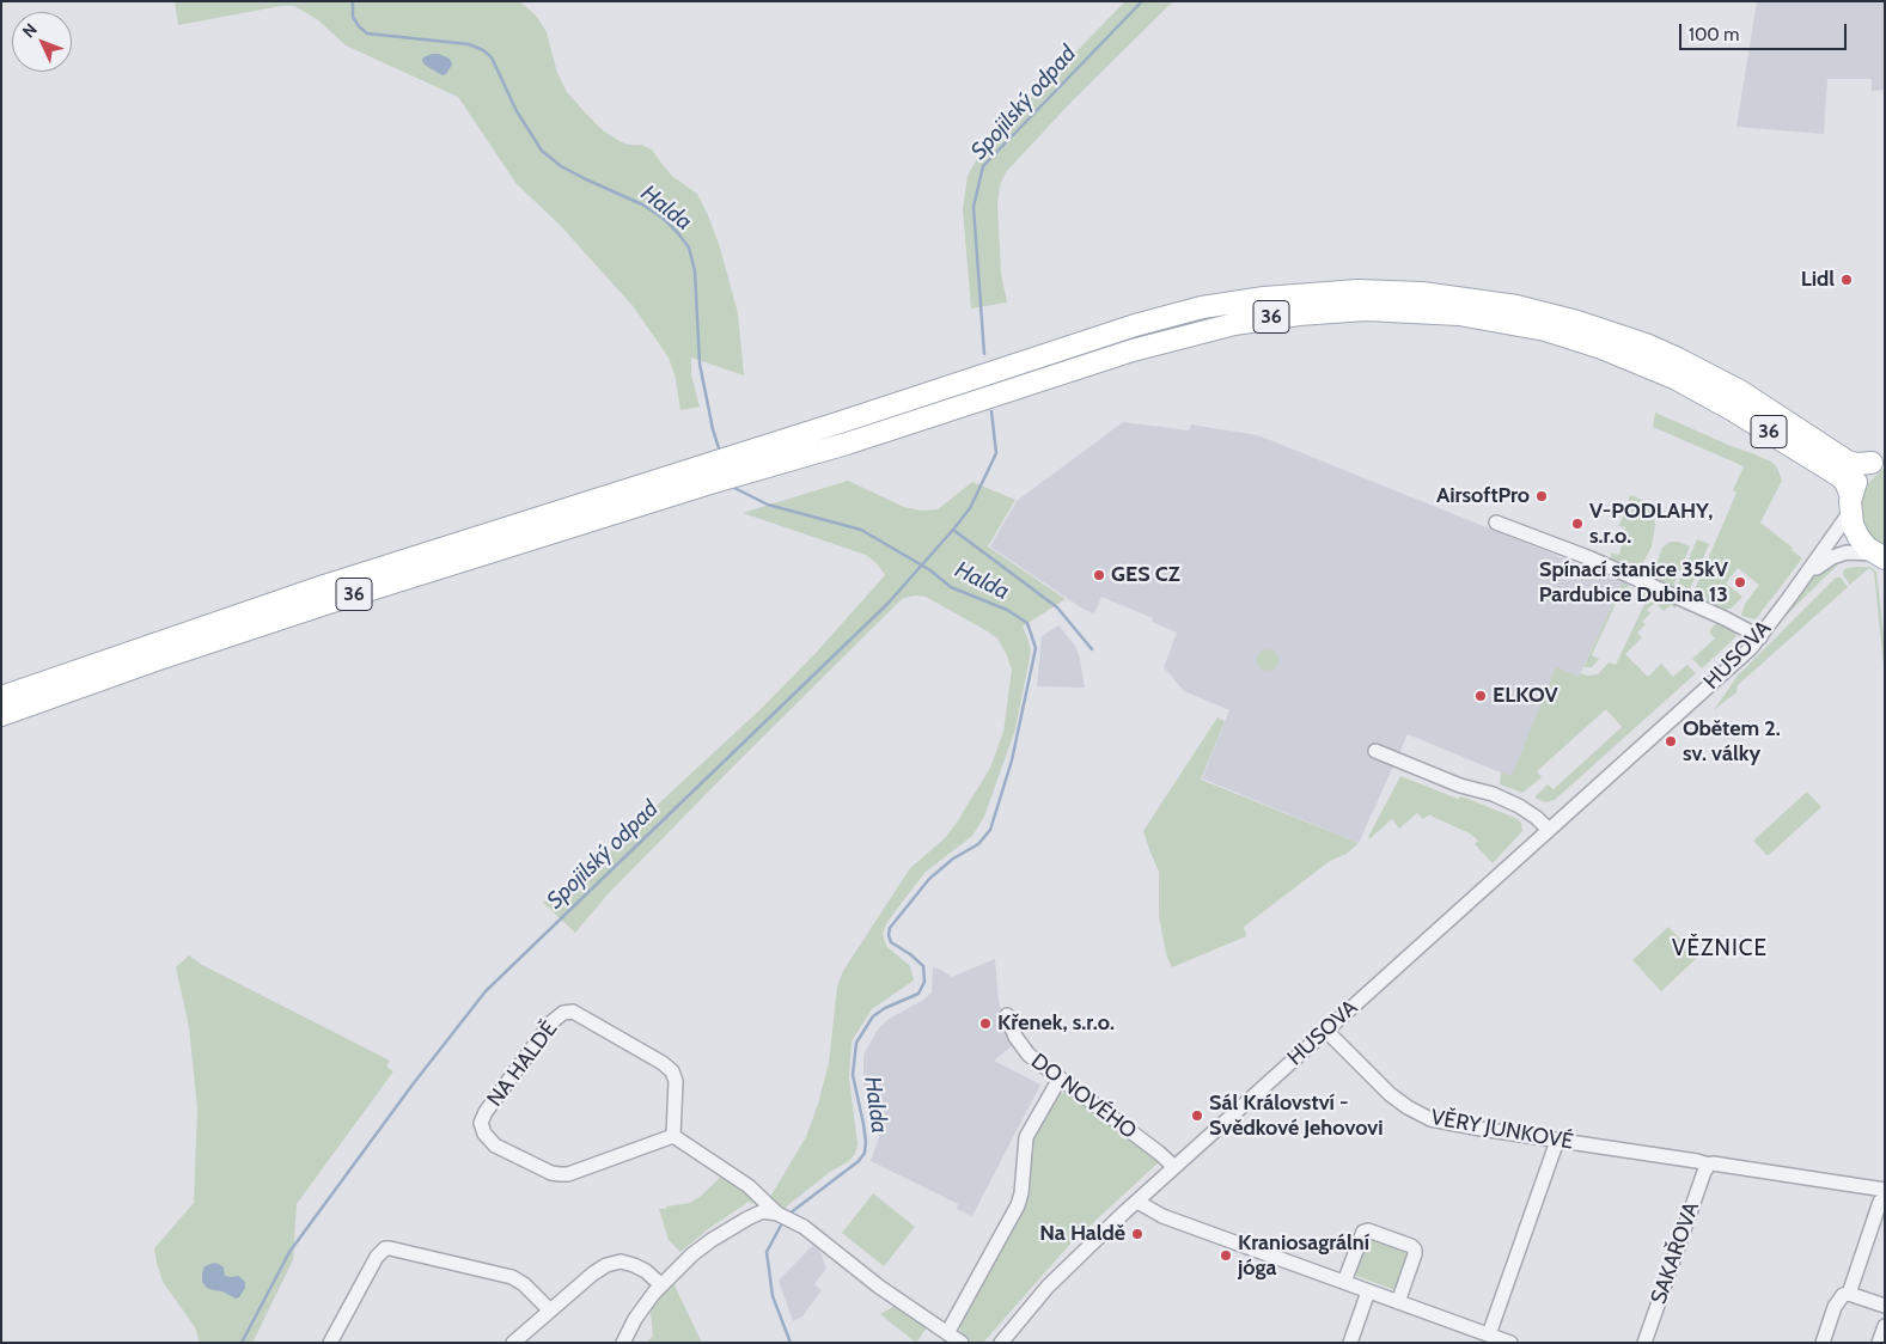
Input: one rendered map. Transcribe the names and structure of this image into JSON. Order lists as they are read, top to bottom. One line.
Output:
{"streets":{"main road":["36","HUSOVA"],"street":["NA HALDĚ","DO NOVÉHO","VĚRY JUNKOVÉ","SAKAŘOVA"]},"crossings":[["36","HUSOVA"],["HUSOVA","DO NOVÉHO"],["HUSOVA","VĚRY JUNKOVÉ"],["VĚRY JUNKOVÉ","SAKAŘOVA"]],"districts":["VĚZNICE"],"water":["Spojilský odpad","Halda"],"places":["Lidl","AirsoftPro","V-PODLAHY, s.r.o.","GES CZ","Spínací stanice 35kV Pardubice Dubina 13","ELKOV","Obětem 2. sv. války","Křenek, s.r.o.","Sál Království - Svědkové Jehovovi","Na Haldě","Kraniosagrální jóga"],"scale_bar":"100 m","north":"top left"}
